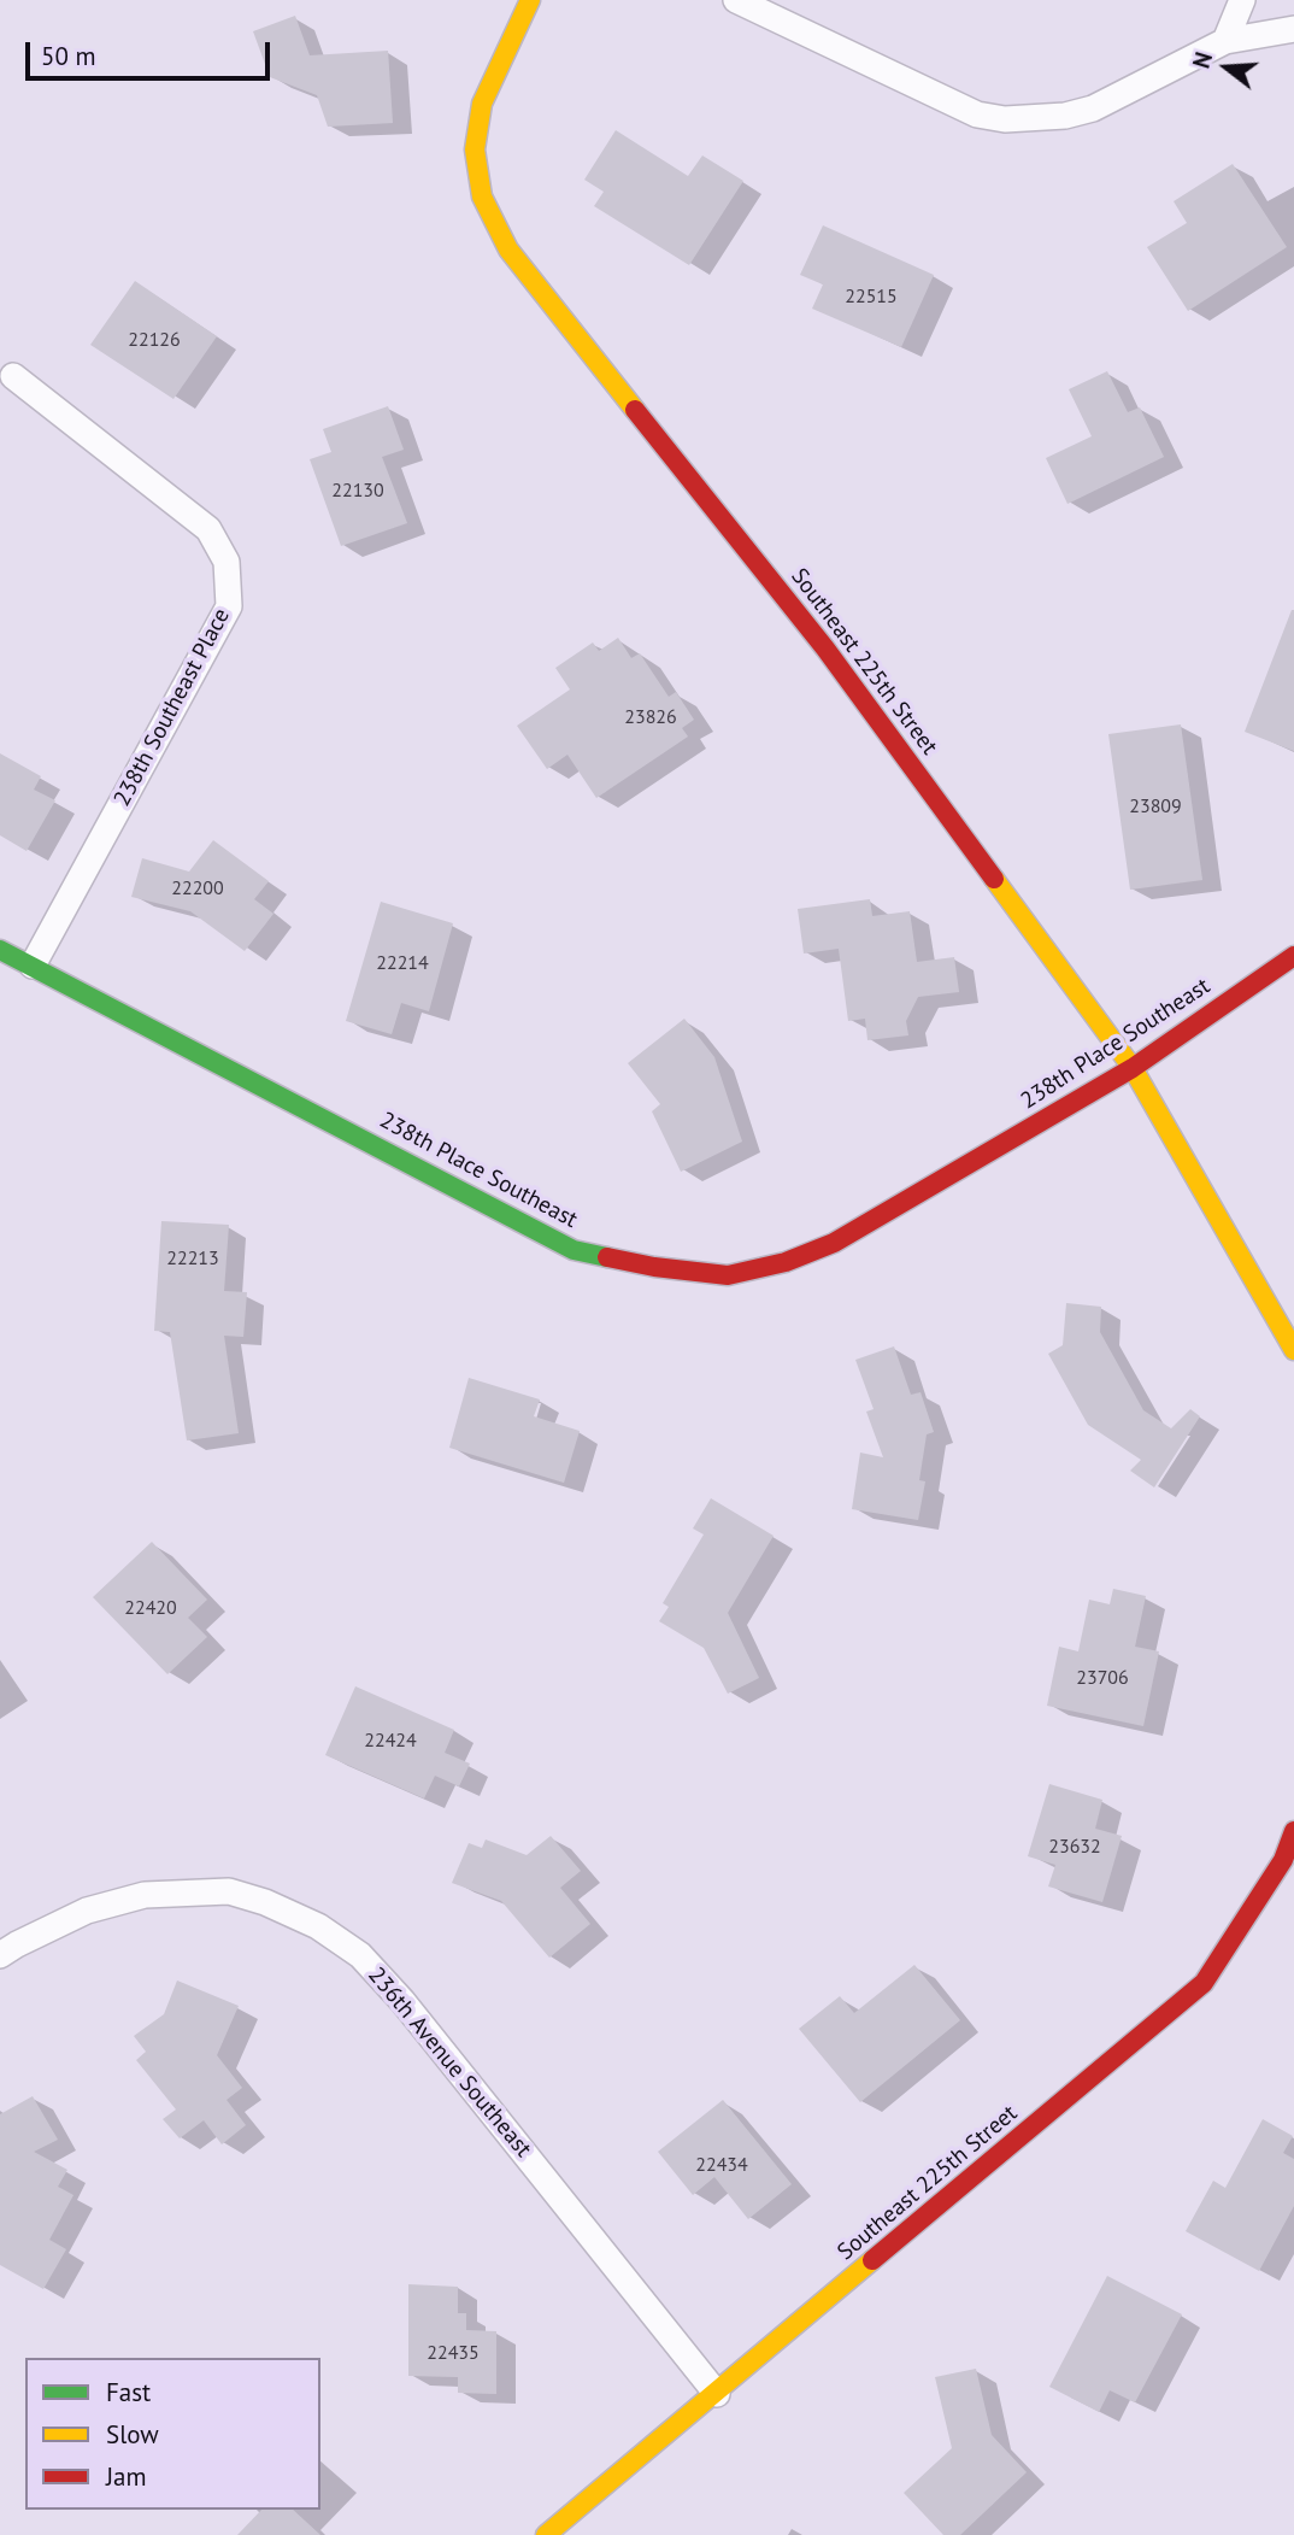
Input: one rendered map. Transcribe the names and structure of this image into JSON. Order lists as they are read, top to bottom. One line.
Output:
{"streets":{"street":["Southeast 225th Street","238th Southeast Place","238th Place Southeast","236th Avenue Southeast"]},"crossings":[["Southeast 225th Street","238th Place Southeast"],["Southeast 225th Street","236th Avenue Southeast"],["238th Southeast Place","238th Place Southeast"]],"house_numbers":["22515","22126","22130","23826","23809","22200","22214","22213","22420","23706","22424","23632","22434","22435"],"legend":["Fast","Slow","Jam"],"scale_bar":"50 m","north":"left"}
